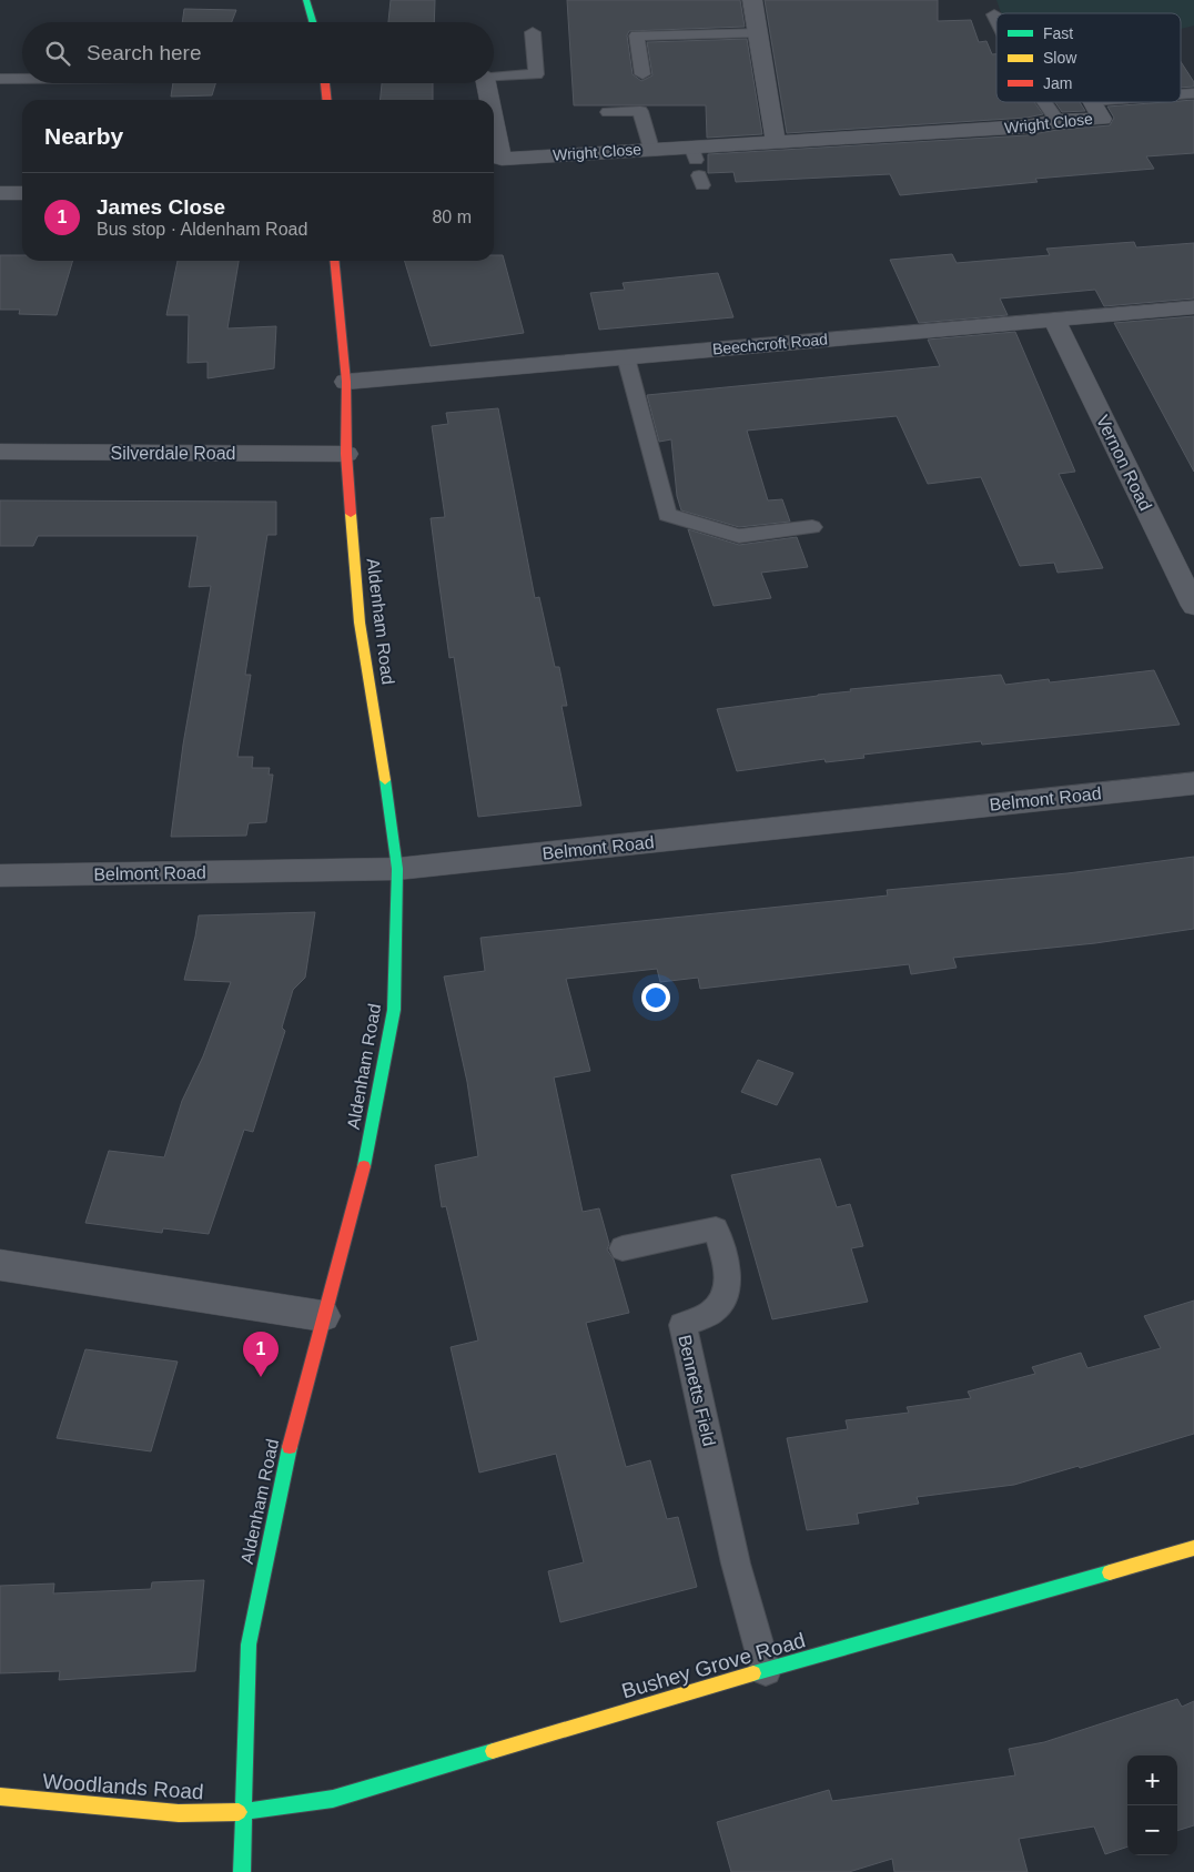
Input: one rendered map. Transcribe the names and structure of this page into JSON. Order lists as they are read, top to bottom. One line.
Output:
{"streets":{"main road":["Aldenham Road","Bushey Grove Road","Woodlands Road"],"street":["Wright Close","Beechcroft Road","Silverdale Road","Vernon Road","Belmont Road"],"lane":["Bennetts Field"]},"crossings":[["Beechcroft Road","Vernon Road"],["Beechcroft Road","Aldenham Road"],["Silverdale Road","Aldenham Road"],["Aldenham Road","Belmont Road"],["Aldenham Road","Bushey Grove Road"],["Aldenham Road","Woodlands Road"],["Bennetts Field","Bushey Grove Road"],["Bushey Grove Road","Woodlands Road"]],"legend":["Fast","Slow","Jam"],"page":{"search":"Search here","heading":"Nearby","list":[{"mark":"1","name":"James Close","note":"Bus stop · Aldenham Road","value":"80 m"}],"pins":"1","map_buttons":["+","−"]}}
